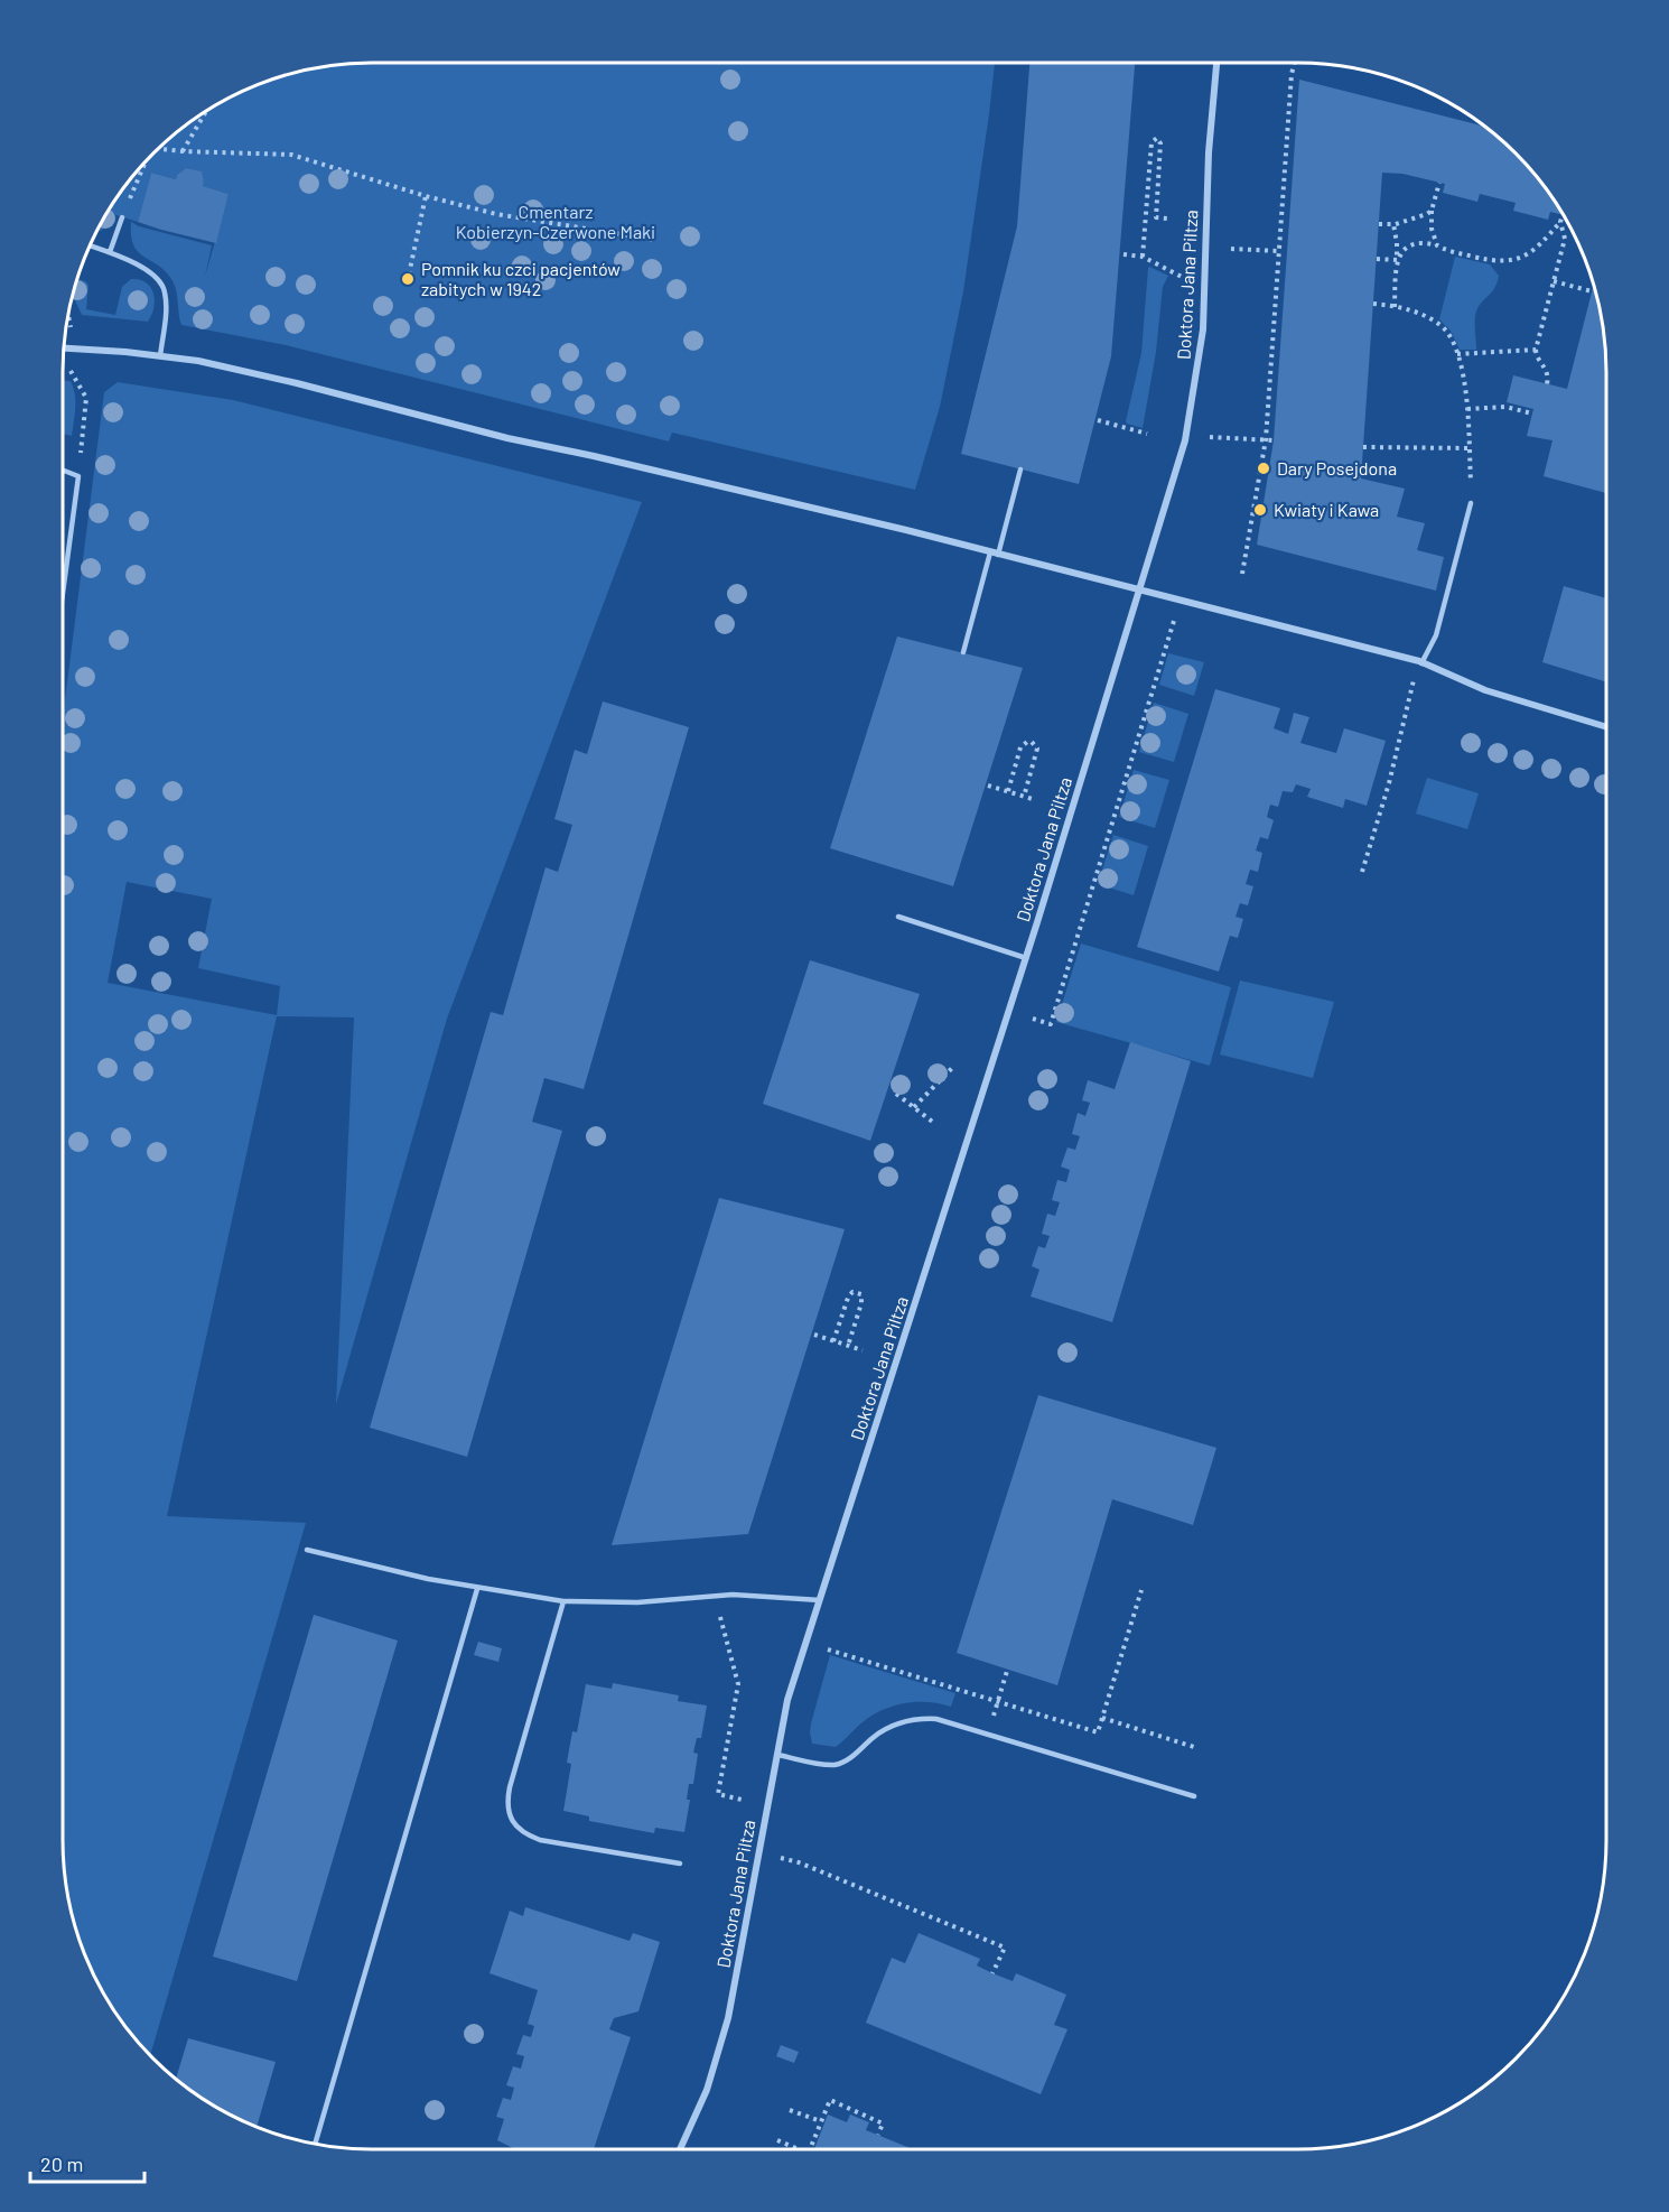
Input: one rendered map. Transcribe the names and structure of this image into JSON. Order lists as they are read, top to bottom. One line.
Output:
{"streets":{"street":["Doktora Jana Piltza"]},"parks":["Cmentarz Kobierzyn-Czerwone Maki"],"places":["Pomnik ku czci pacjentów zabitych w 1942","Dary Posejdona","Kwiaty i Kawa"],"scale_bar":"20 m"}
